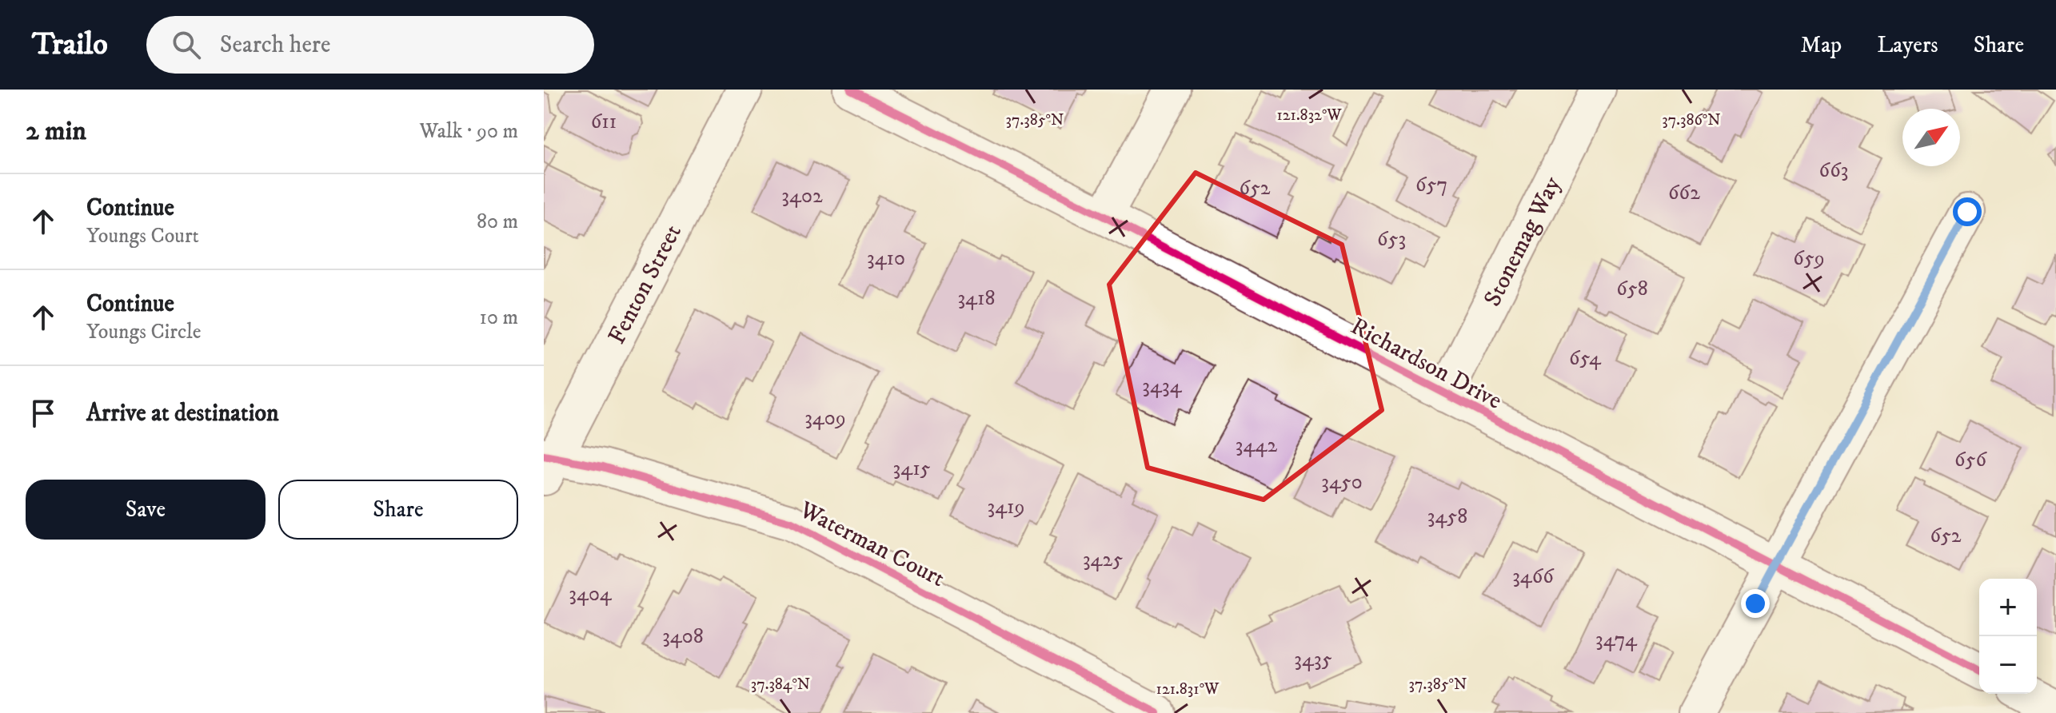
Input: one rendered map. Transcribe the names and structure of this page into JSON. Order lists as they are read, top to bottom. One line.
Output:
{"streets":{"street":["Stonemag Way","Fenton Street","Richardson Drive","Waterman Court"]},"crossings":[["Stonemag Way","Richardson Drive"],["Fenton Street","Waterman Court"]],"house_numbers":["611","663","657","652","662","3402","653","3410","659","658","3418","654","3434","3409","3442","656","3415","3450","3419","3458","652","3425","3466","3404","3408","3474","3435"],"north":"top right","page":{"header":"Trailo","search":"Search here","nav":["Map","Layers","Share"],"heading":["2 min","Walk · 90 m"],"list":[["Continue","Youngs Court","80 m"],["Continue","Youngs Circle","10 m"],"Arrive at destination"],"buttons":["Save","Share"],"map_buttons":["+","−"]},"coordinates":["121.832°W","37.385°N","37.386°N","37.384°N","121.831°W"]}
